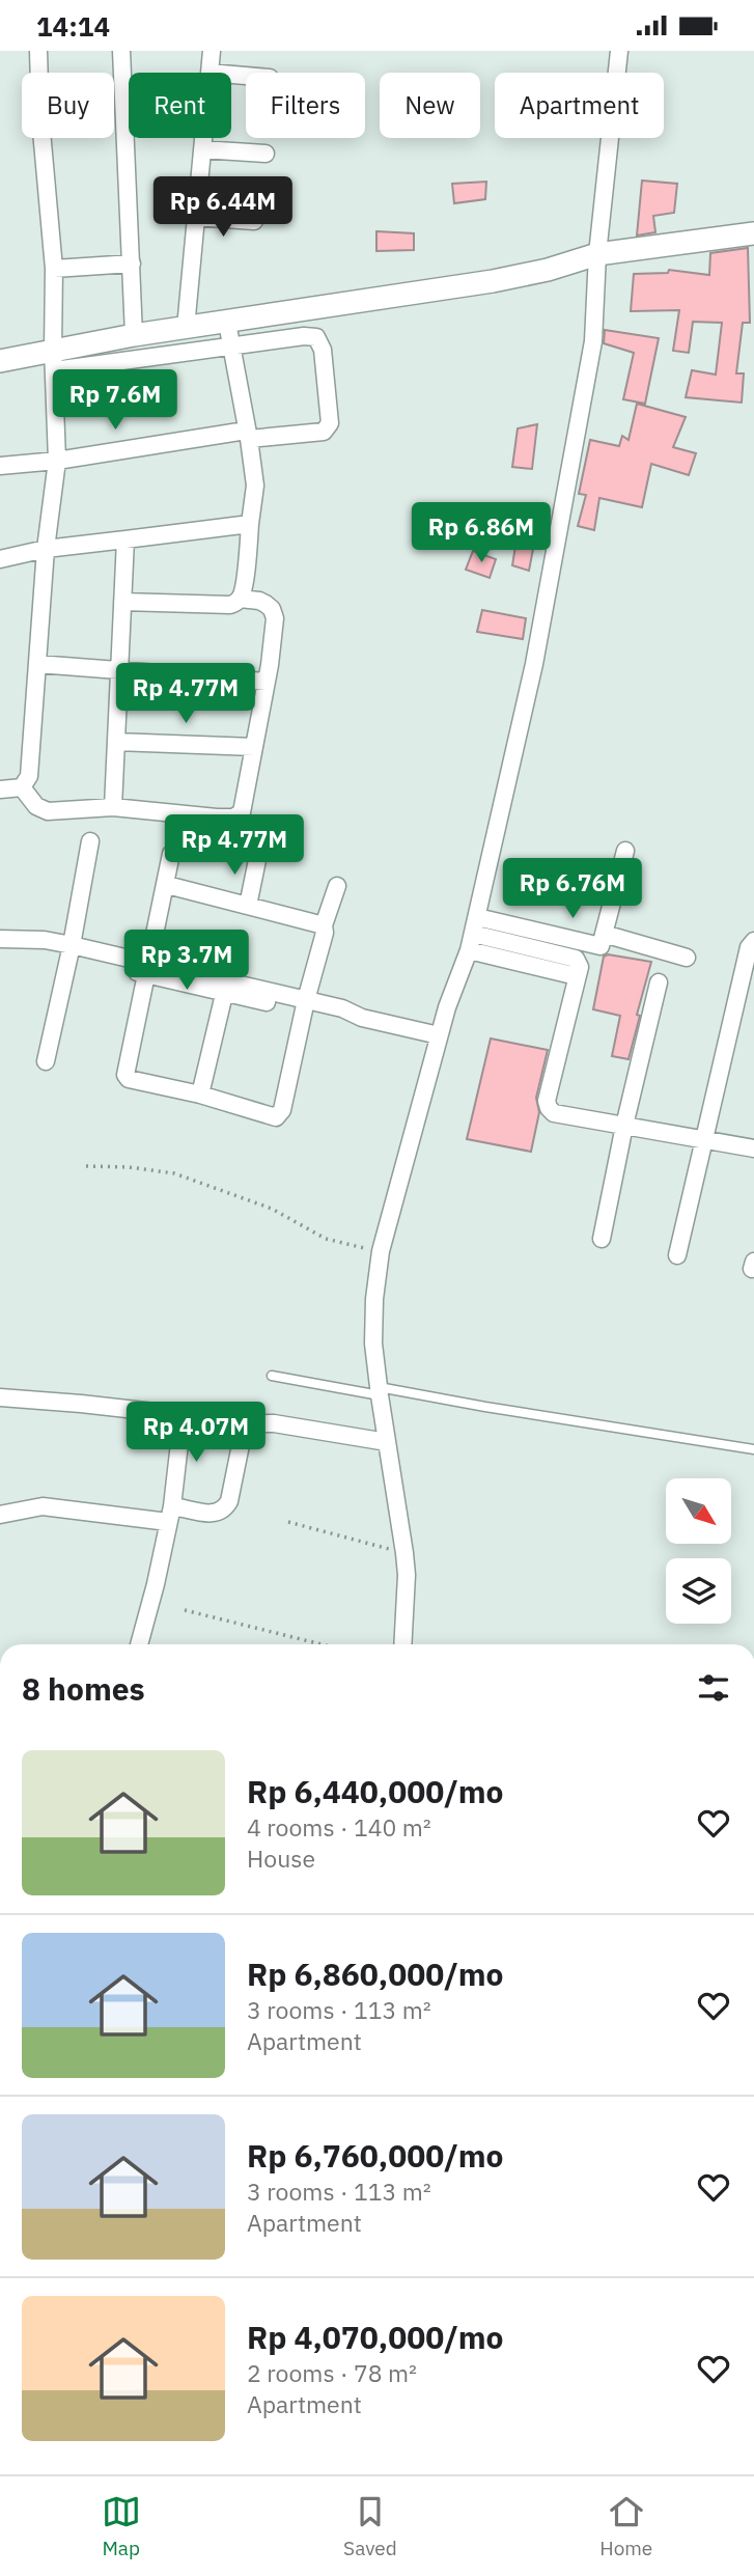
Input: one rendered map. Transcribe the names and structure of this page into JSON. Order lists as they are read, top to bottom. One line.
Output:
{"north":"bottom right","page":{"status":"14:14","chip":["Buy","Rent","Filters","New","Apartment"],"price":["Rp 6.44M","Rp 7.6M","Rp 6.86M","Rp 4.77M","Rp 4.77M","Rp 6.76M","Rp 3.7M","Rp 4.07M"],"heading":"8 homes","list":[{"name":"Rp 6,440,000/mo","note":"4 rooms · 140 m² · House"},{"name":"Rp 6,860,000/mo","note":"3 rooms · 113 m² · Apartment"},{"name":"Rp 6,760,000/mo","note":"3 rooms · 113 m² · Apartment"},{"name":"Rp 4,070,000/mo","note":"2 rooms · 78 m² · Apartment"}],"tabs":["Map","Saved","Home"]}}
